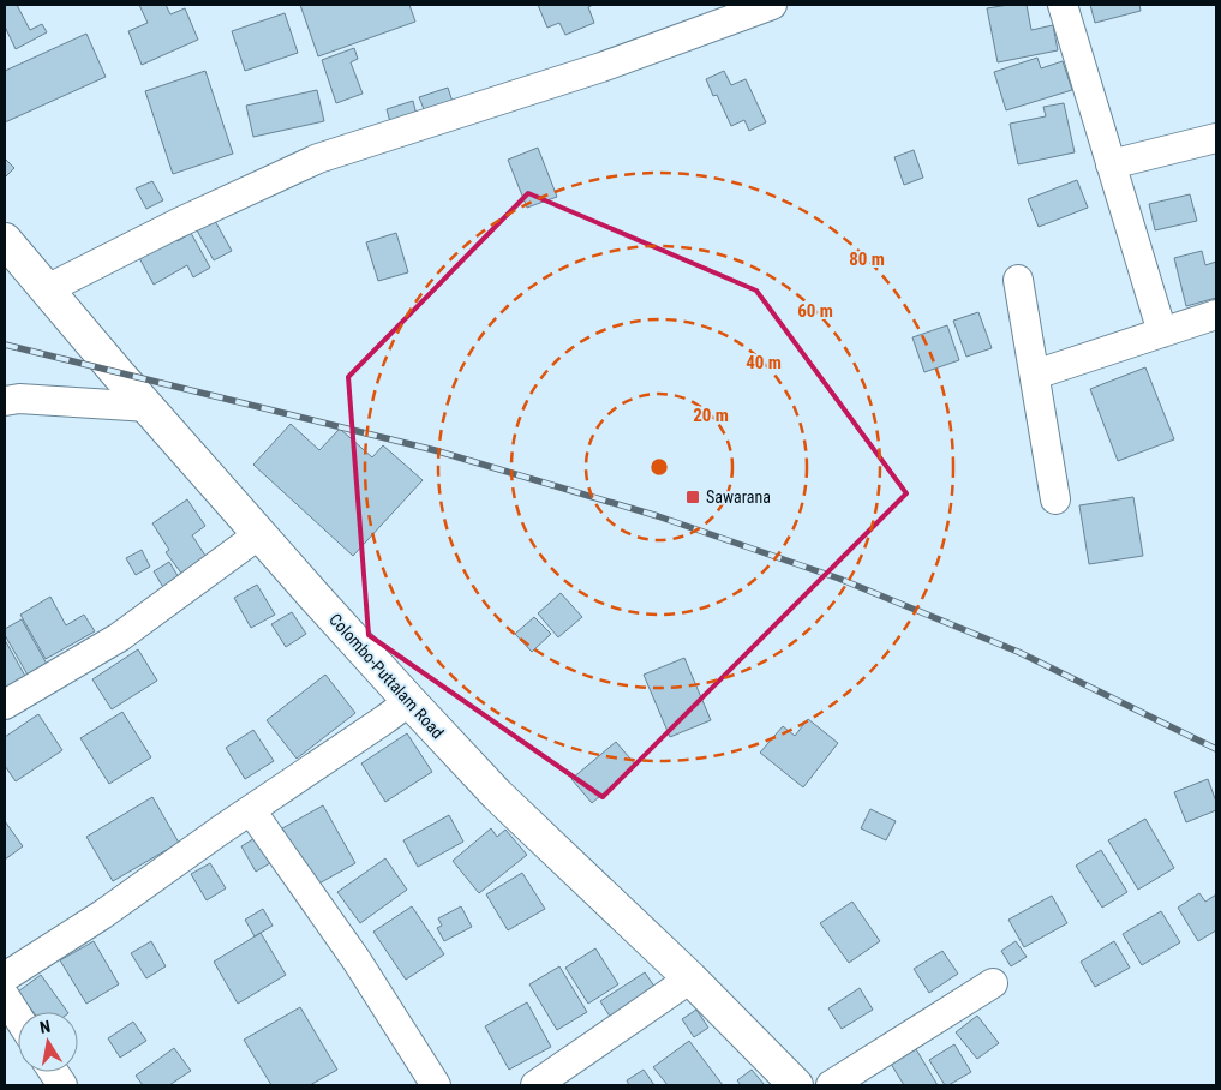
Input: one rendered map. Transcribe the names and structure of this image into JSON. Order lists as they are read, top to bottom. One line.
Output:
{"streets":{"highway":["Colombo-Puttalam Road"]},"places":{"transit":["Sawarana"]},"north":"top","rings":["80 m","60 m","40 m","20 m"]}
